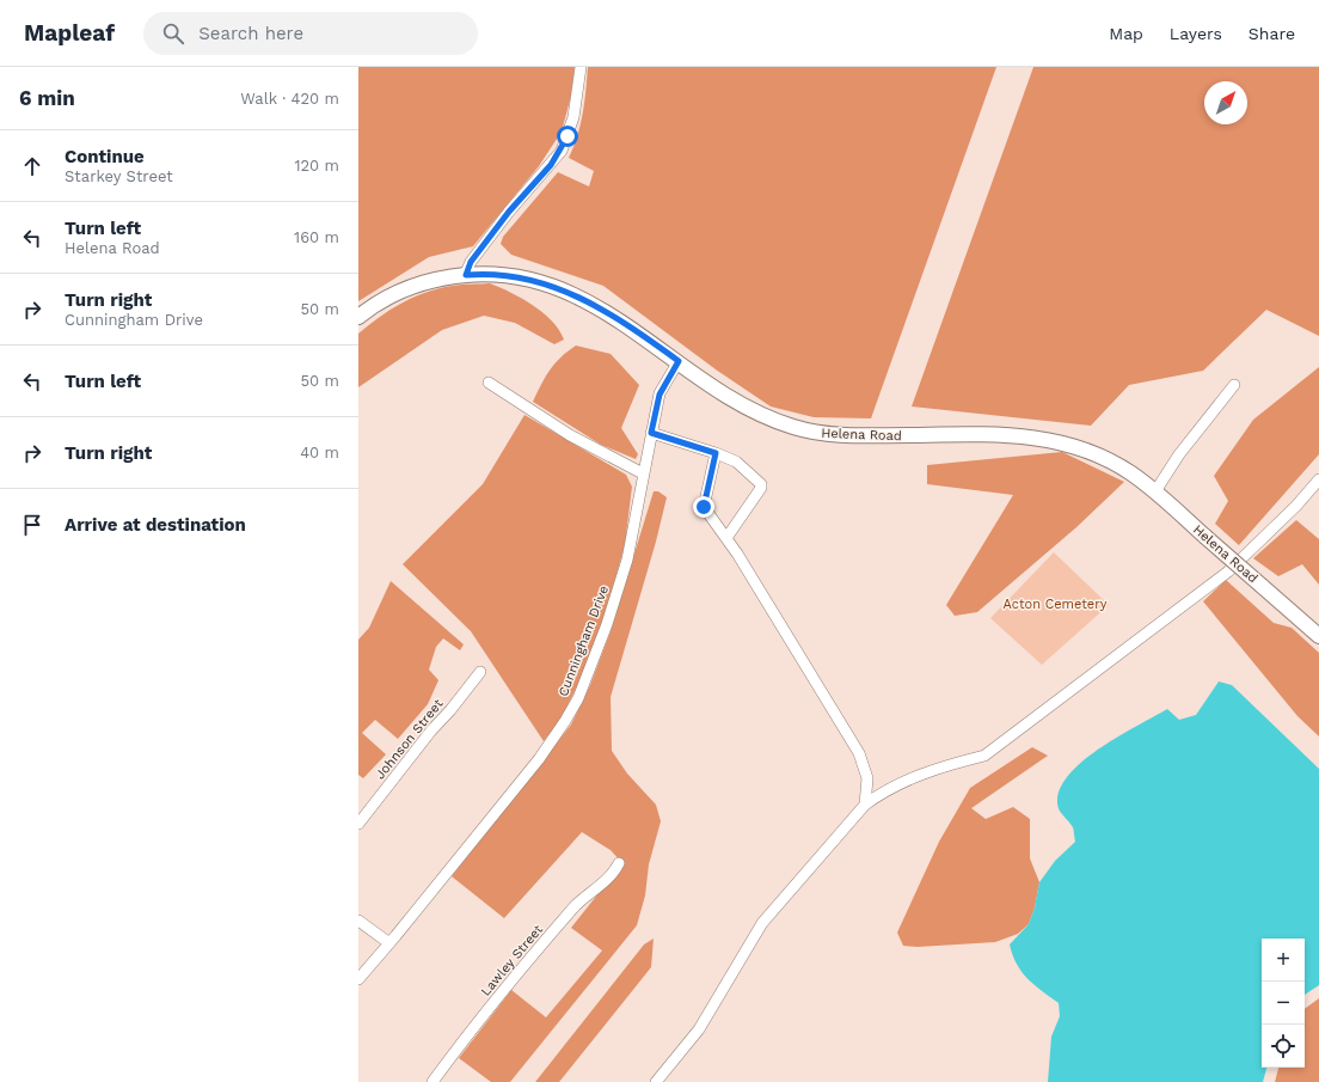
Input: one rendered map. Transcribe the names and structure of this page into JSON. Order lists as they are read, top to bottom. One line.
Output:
{"streets":{"main road":["Helena Road"],"street":["Cunningham Drive","Johnson Street","Lawley Street"]},"crossings":[["Helena Road","Cunningham Drive"]],"parks":["Acton Cemetery"],"north":"top right","page":{"header":"Mapleaf","search":"Search here","nav":["Map","Layers","Share"],"heading":["6 min","Walk · 420 m"],"list":[["Continue","Starkey Street","120 m"],["Turn left","Helena Road","160 m"],["Turn right","Cunningham Drive","50 m"],["Turn left","50 m"],["Turn right","40 m"],"Arrive at destination"],"map_buttons":["+","−"]}}
